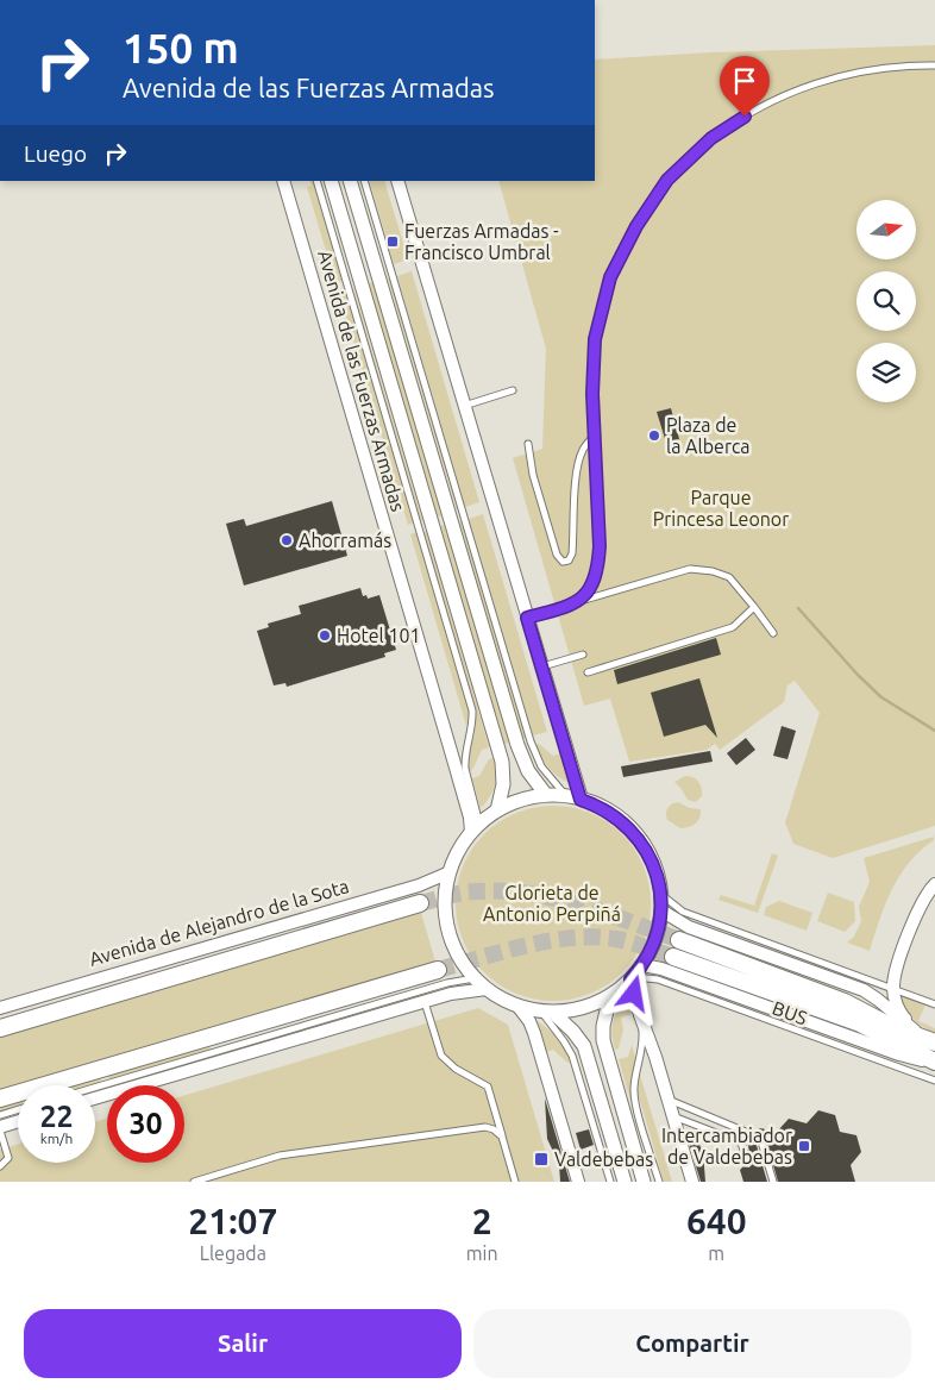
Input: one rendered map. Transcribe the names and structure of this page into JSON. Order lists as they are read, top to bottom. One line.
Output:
{"streets":{"main road":["Avenida de Alejandro de la Sota"],"street":["Avenida de las Fuerzas Armadas"],"lane":["BUS"]},"parks":["Parque Princesa Leonor","Glorieta de Antonio Perpiñá"],"places":{"transit":["Fuerzas Armadas - Francisco Umbral","Intercambiador de Valdebebas","Valdebebas"],"other":["Plaza de la Alberca","Ahorramás","Hotel 101"]},"north":"right","page":{"turn":["150 m","Avenida de las Fuerzas Armadas"],"then":"Luego","speed":"22 km/h","limit":"30","eta":["21:07","Llegada","2","min","640","m"],"buttons":["Salir","Compartir"]}}
